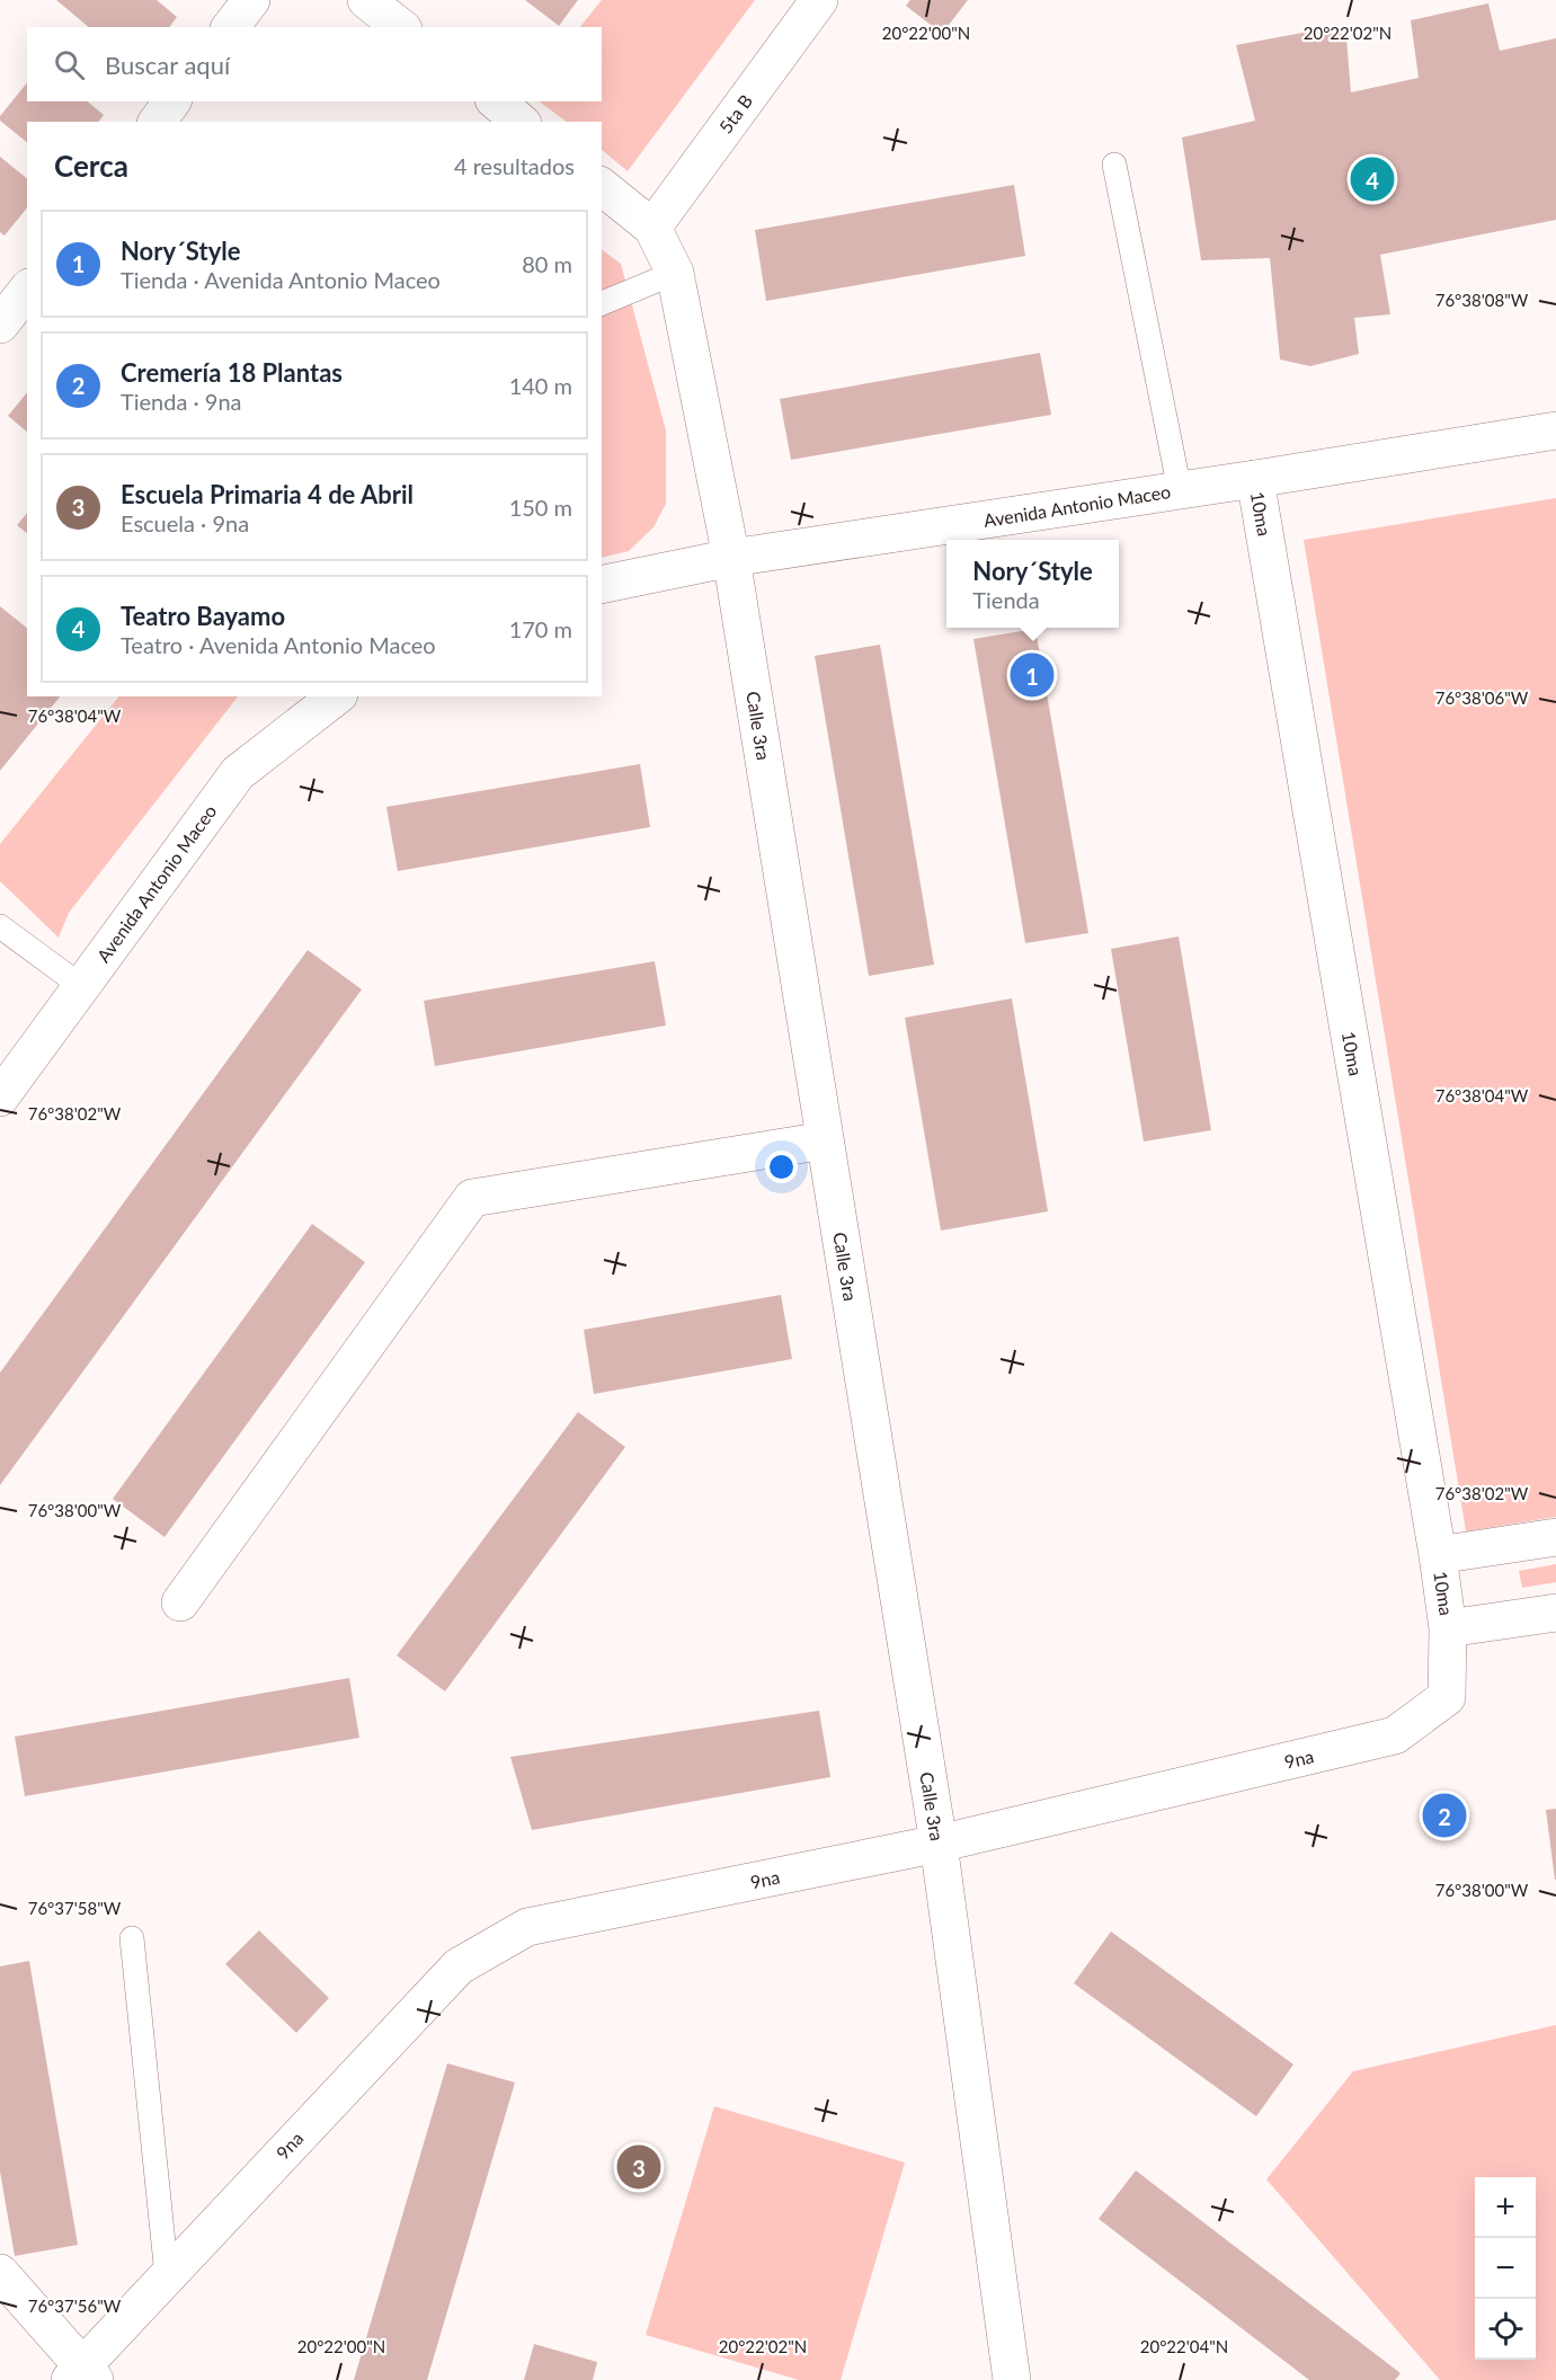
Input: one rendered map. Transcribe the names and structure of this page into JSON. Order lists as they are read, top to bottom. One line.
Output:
{"streets":{"street":["5ta B","Avenida Antonio Maceo","10ma","Calle 3ra","9na"]},"crossings":[["5ta B","Calle 3ra"],["Avenida Antonio Maceo","10ma"],["Avenida Antonio Maceo","Calle 3ra"],["10ma","9na"],["Calle 3ra","9na"]],"page":{"search":"Buscar aquí","heading":["Cerca","4 resultados"],"pins":["4","1","2","3"],"list":[{"mark":"1","name":"Nory´Style","note":"Tienda · Avenida Antonio Maceo","value":"80 m"},{"mark":"2","name":"Cremería 18 Plantas","note":"Tienda · 9na","value":"140 m"},{"mark":"3","name":"Escuela Primaria 4 de Abril","note":"Escuela · 9na","value":"150 m"},{"mark":"4","name":"Teatro Bayamo","note":"Teatro · Avenida Antonio Maceo","value":"170 m"}],"popup":["Nory´Style","Tienda"],"map_buttons":["+","−"]},"coordinates":["20°22'00\"N","20°22'02\"N","76°38'08\"W","76°38'06\"W","76°38'04\"W","76°38'02\"W","76°38'00\"W","76°37'58\"W","76°37'56\"W","20°22'04\"N"]}
